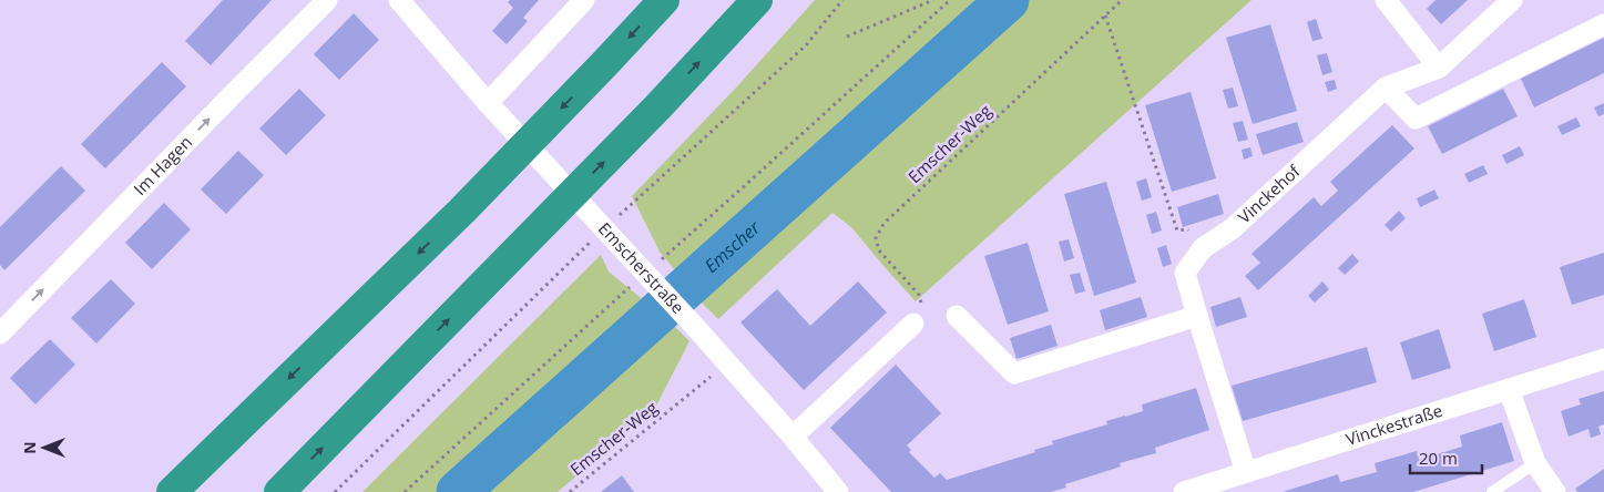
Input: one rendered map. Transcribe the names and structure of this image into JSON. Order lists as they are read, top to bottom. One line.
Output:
{"streets":{"street":["Im Hagen","Vinckehof","Emscherstraße","Vinckestraße"],"path":["Emscher-Weg"]},"crossings":[["Emscher-Weg","Emscherstraße"],["Vinckehof","Vinckestraße"]],"one_way":["Im Hagen"],"water":["Emscher"],"scale_bar":"20 m","north":"left"}
